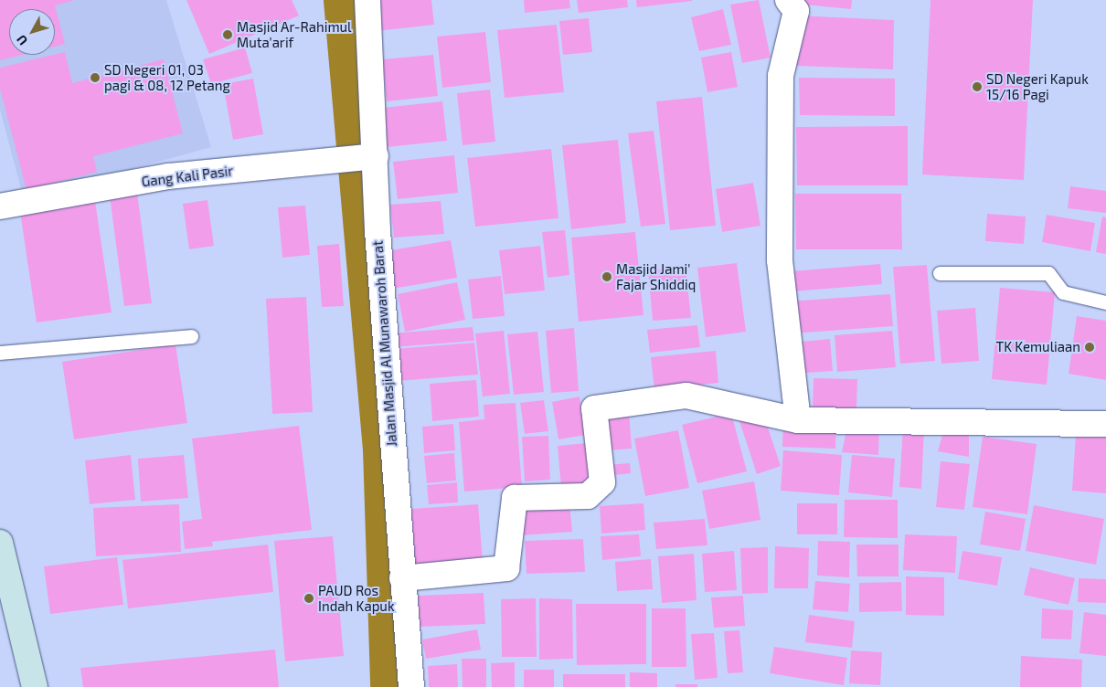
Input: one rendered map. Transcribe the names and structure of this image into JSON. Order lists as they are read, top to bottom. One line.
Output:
{"streets":{"street":["Gang Kali Pasir","Jalan Masjid Al Munawaroh Barat"]},"crossings":[["Gang Kali Pasir","Jalan Masjid Al Munawaroh Barat"]],"places":["Masjid Ar-Rahimul Muta'arif","SD Negeri 01, 03 pagi & 08, 12 Petang","SD Negeri Kapuk 15/16 Pagi","Masjid Jami' Fajar Shiddiq","TK Kemuliaan","PAUD Ros Indah Kapuk"],"north":"bottom left"}
